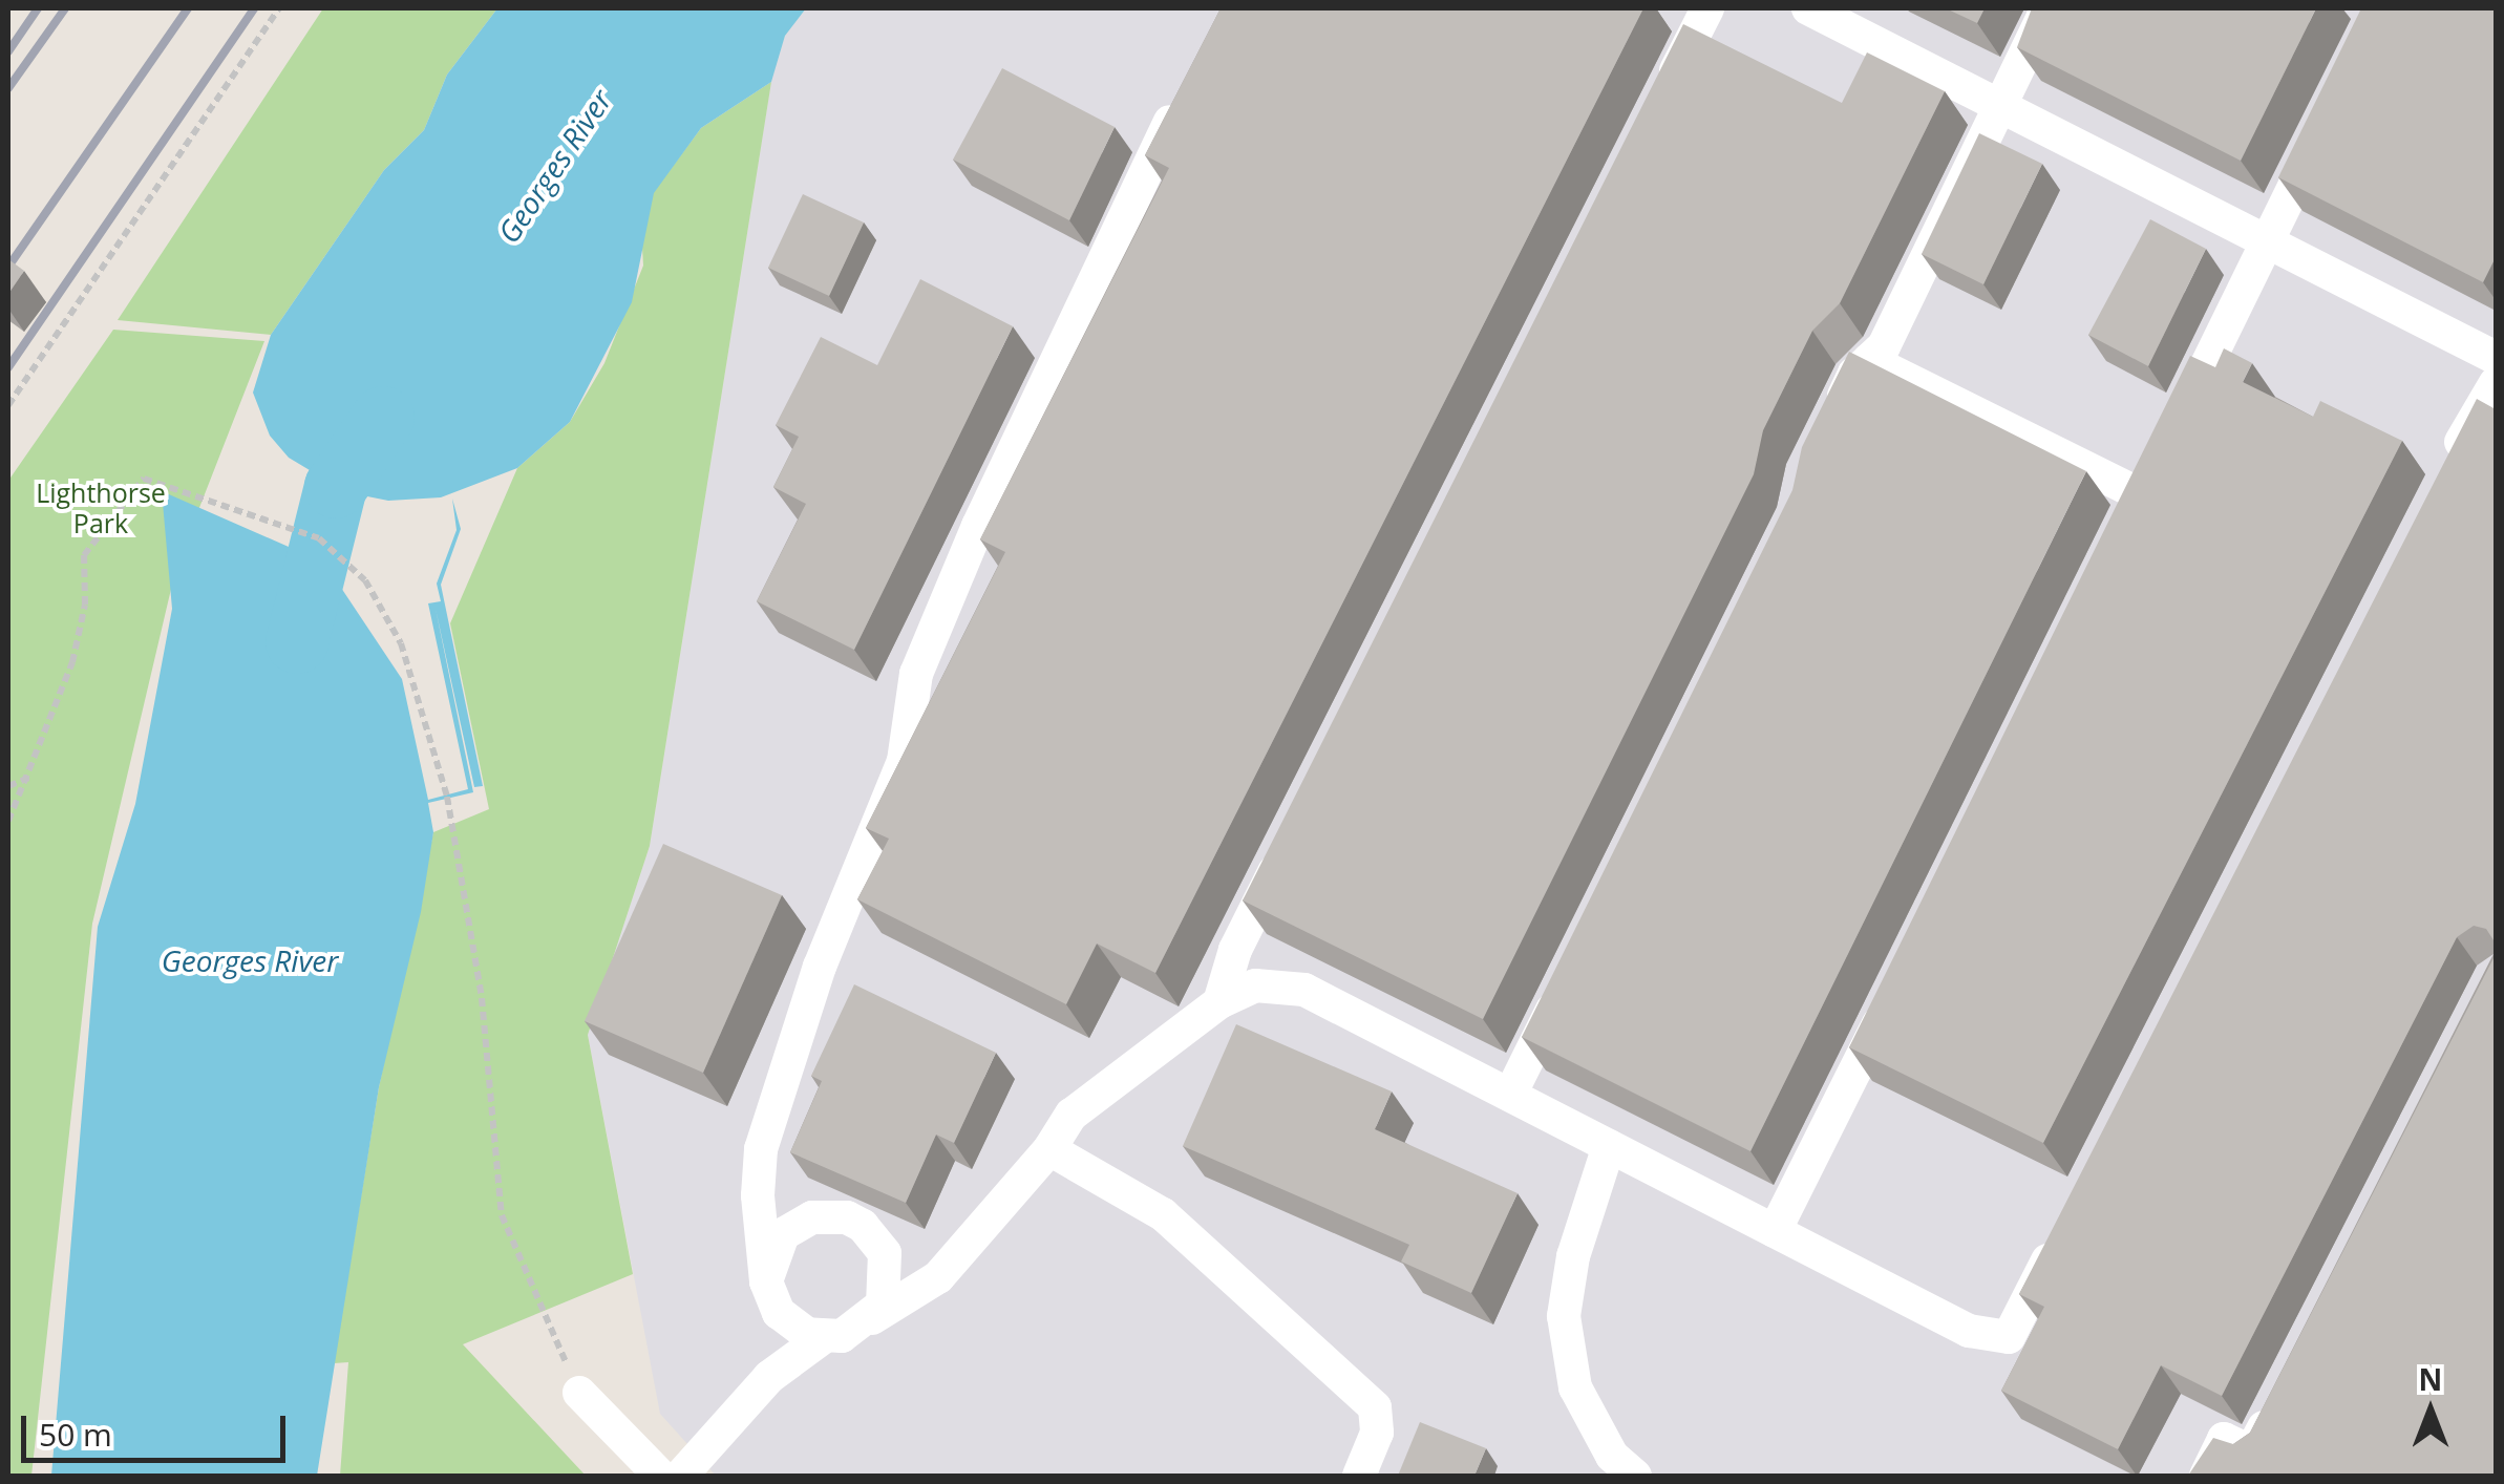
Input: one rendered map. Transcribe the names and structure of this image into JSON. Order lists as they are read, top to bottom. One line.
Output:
{"water":["Georges River"],"parks":["Lighthorse Park"],"scale_bar":"50 m","north":"top"}
